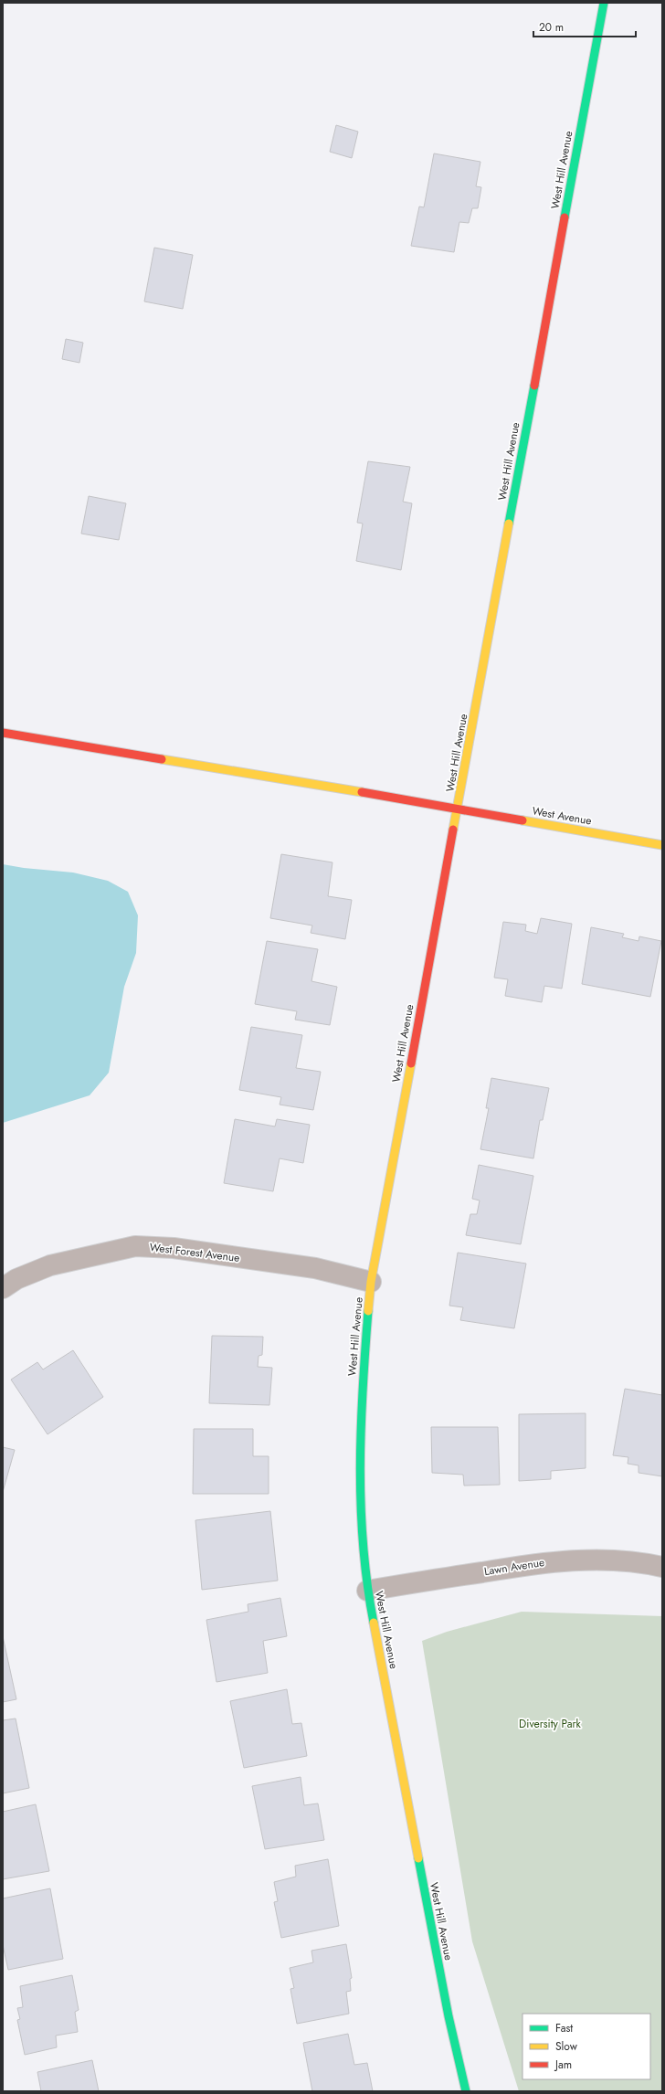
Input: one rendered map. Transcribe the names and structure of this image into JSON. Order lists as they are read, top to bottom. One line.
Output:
{"streets":{"street":["West Hill Avenue","West Avenue","West Forest Avenue","Lawn Avenue"]},"crossings":[["West Hill Avenue","West Avenue"],["West Hill Avenue","West Forest Avenue"],["West Hill Avenue","Lawn Avenue"]],"parks":["Diversity Park"],"legend":["Fast","Slow","Jam"],"scale_bar":"20 m"}
